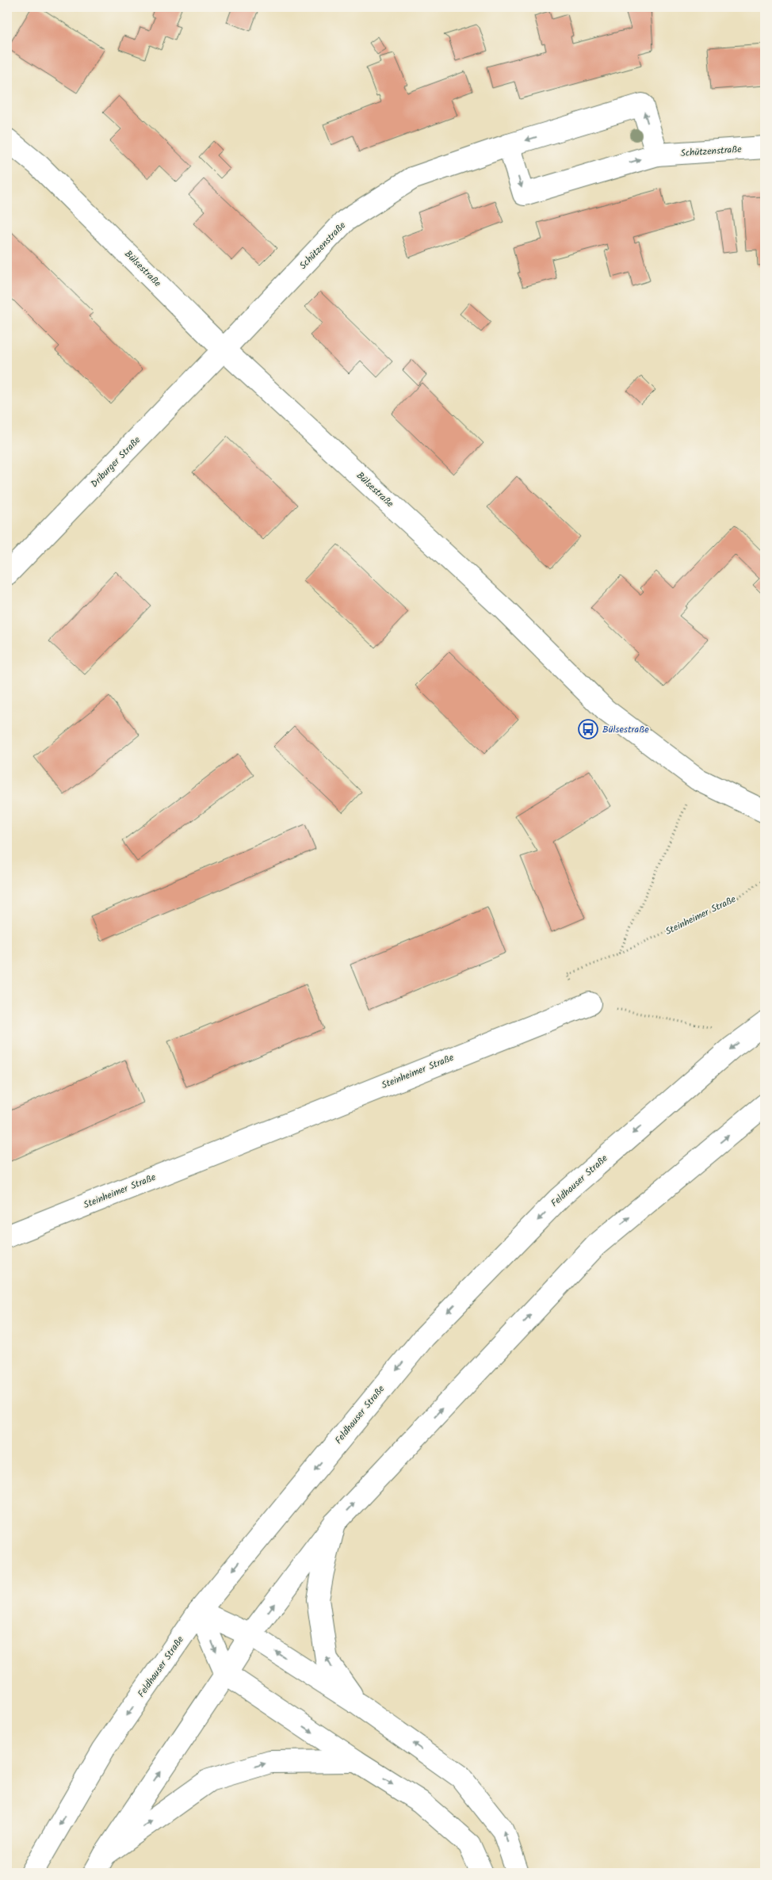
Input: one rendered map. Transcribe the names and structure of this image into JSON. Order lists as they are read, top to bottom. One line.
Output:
{"streets":{"main road":["Schützenstraße","Bülsestraße","Driburger Straße","Steinheimer Straße","Feldhauser Straße"]},"crossings":[["Schützenstraße","Bülsestraße"],["Schützenstraße","Driburger Straße"],["Bülsestraße","Driburger Straße"]],"places":{"bus stop":["Bülsestraße"]}}
